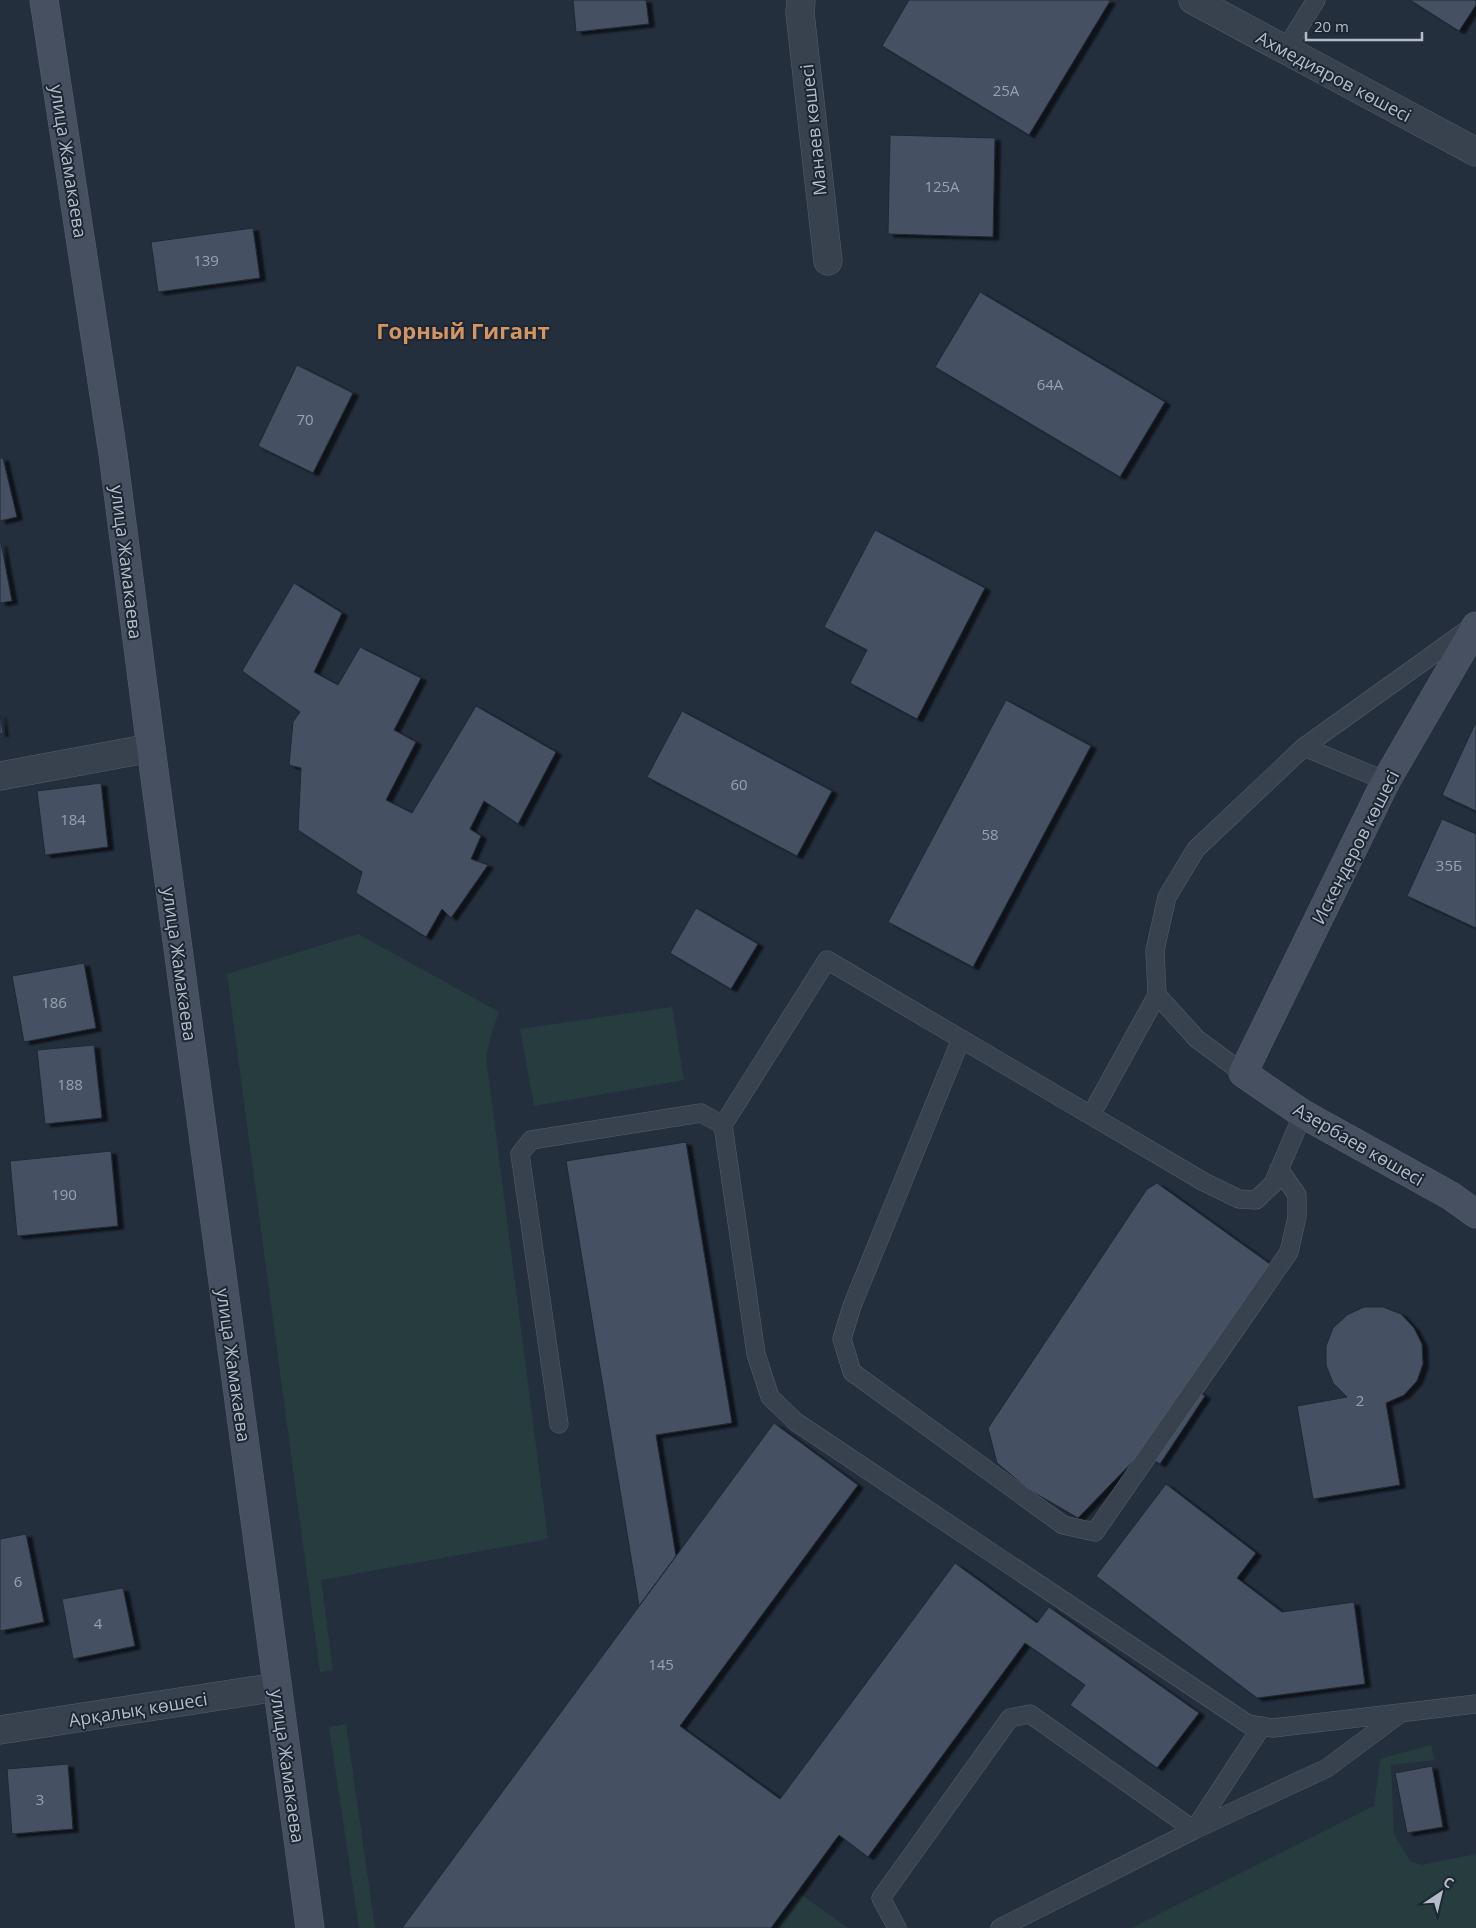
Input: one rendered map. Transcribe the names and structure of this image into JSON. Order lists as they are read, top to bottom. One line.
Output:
{"streets":{"street":["Ахмедияров көшесі","Манаев көшесі","улица Жамакаева","Искендеров көшесі","Азербаев көшесі","Арқалық көшесі"]},"crossings":[["улица Жамакаева","Арқалық көшесі"],["Искендеров көшесі","Азербаев көшесі"]],"districts":["Горный Гигант"],"house_numbers":["25А","125А","139","64А","70","60","184","58","35Б","186","188","190","2","6","4","145","3"],"scale_bar":"20 m","north":"top right"}
